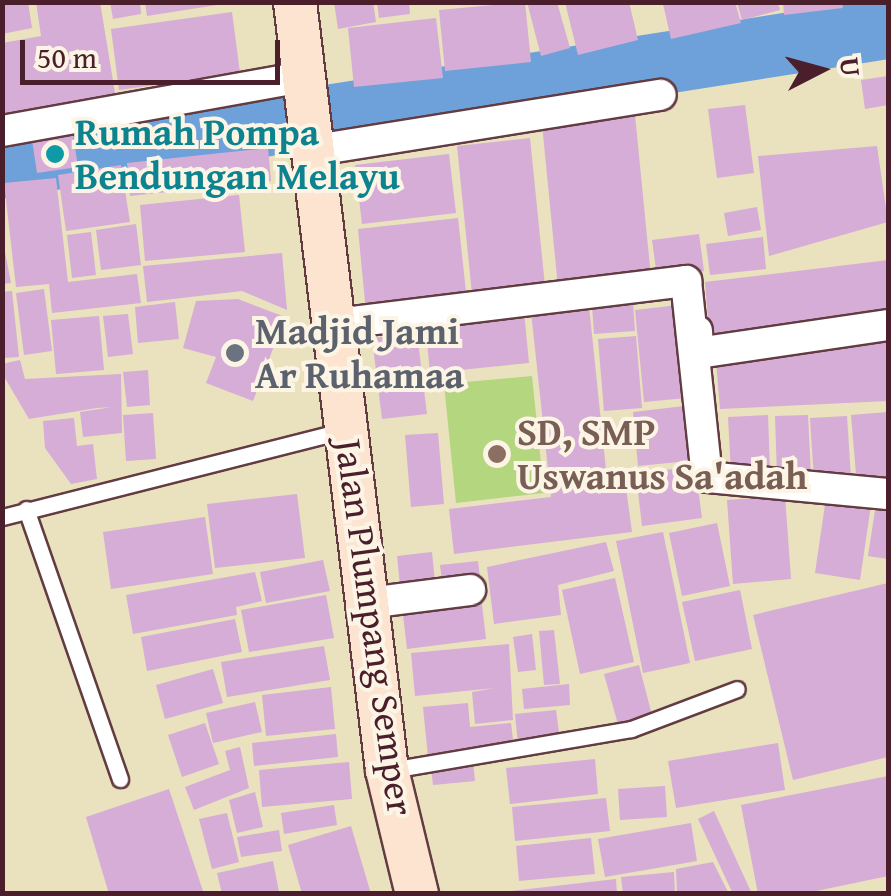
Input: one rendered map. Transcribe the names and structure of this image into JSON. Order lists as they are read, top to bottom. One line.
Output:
{"streets":{"main road":["Jalan Plumpang Semper"]},"places":["Rumah Pompa Bendungan Melayu","Madjid Jami Ar Ruhamaa","SD, SMP Uswanus Sa'adah"],"scale_bar":"50 m","north":"right"}
